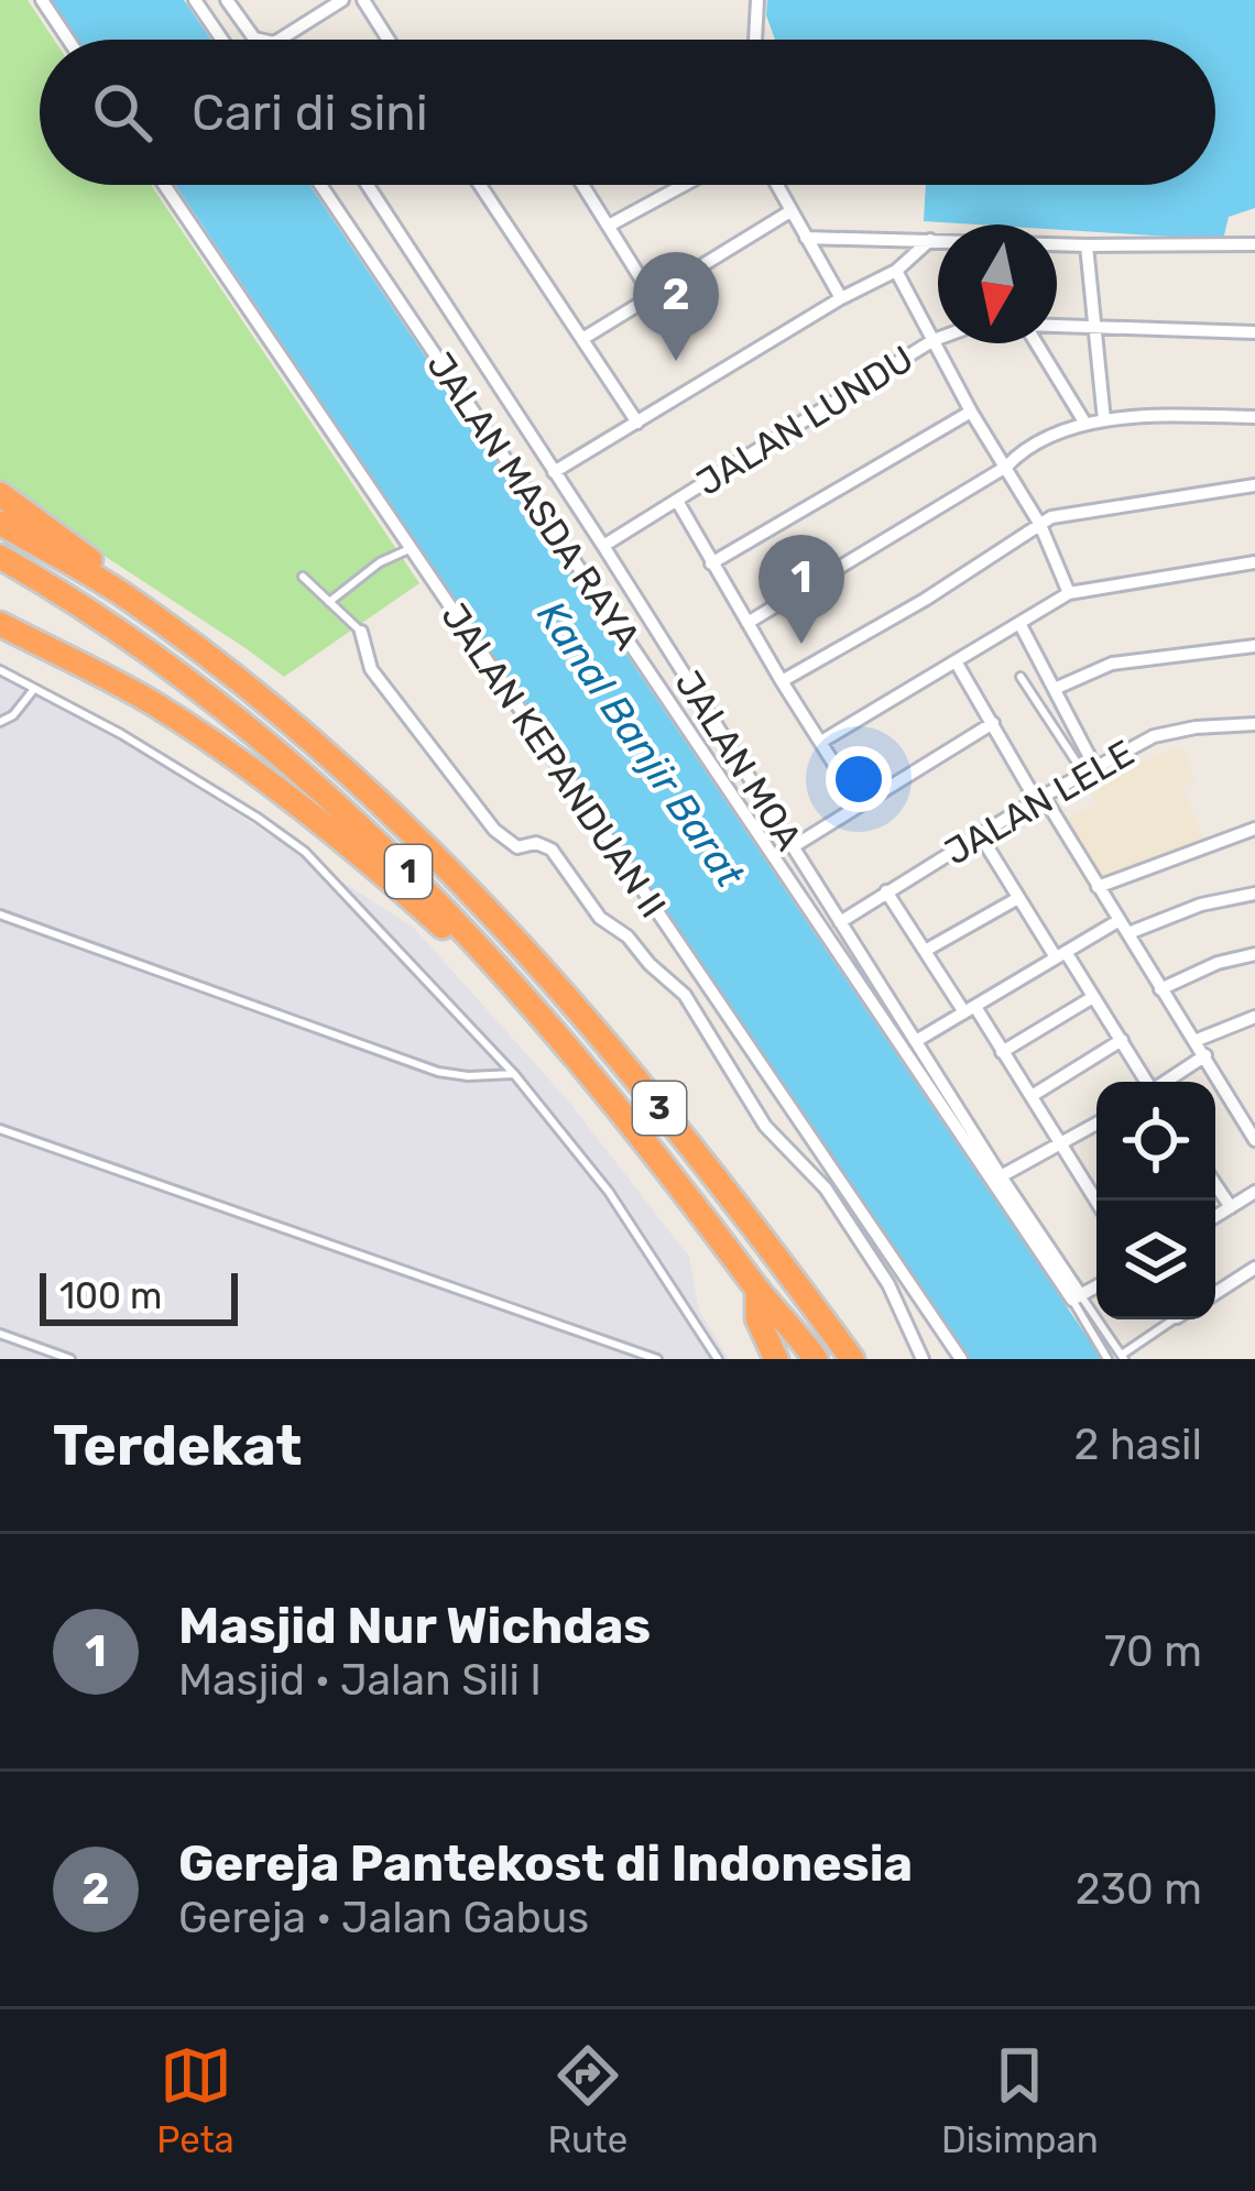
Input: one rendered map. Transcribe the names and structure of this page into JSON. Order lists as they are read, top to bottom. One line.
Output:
{"streets":{"highway":["1","3"],"street":["JALAN LUNDU","JALAN MASDA RAYA","JALAN KEPANDUAN II","JALAN MOA","JALAN LELE"]},"crossings":[["JALAN LUNDU","JALAN MOA"],["JALAN MASDA RAYA","JALAN MOA"],["JALAN MOA","JALAN LELE"],["1","3"]],"water":["Kanal Banjir Barat"],"scale_bar":"100 m","north":"bottom","page":{"search":"Cari di sini","pins":["2","1"],"scale":"100 m","heading":["Terdekat","2 hasil"],"list":[{"mark":"1","name":"Masjid Nur Wichdas","note":"Masjid · Jalan Sili I","value":"70 m"},{"mark":"2","name":"Gereja Pantekost di Indonesia","note":"Gereja · Jalan Gabus","value":"230 m"}],"nav":["Peta","Rute","Disimpan"]}}
